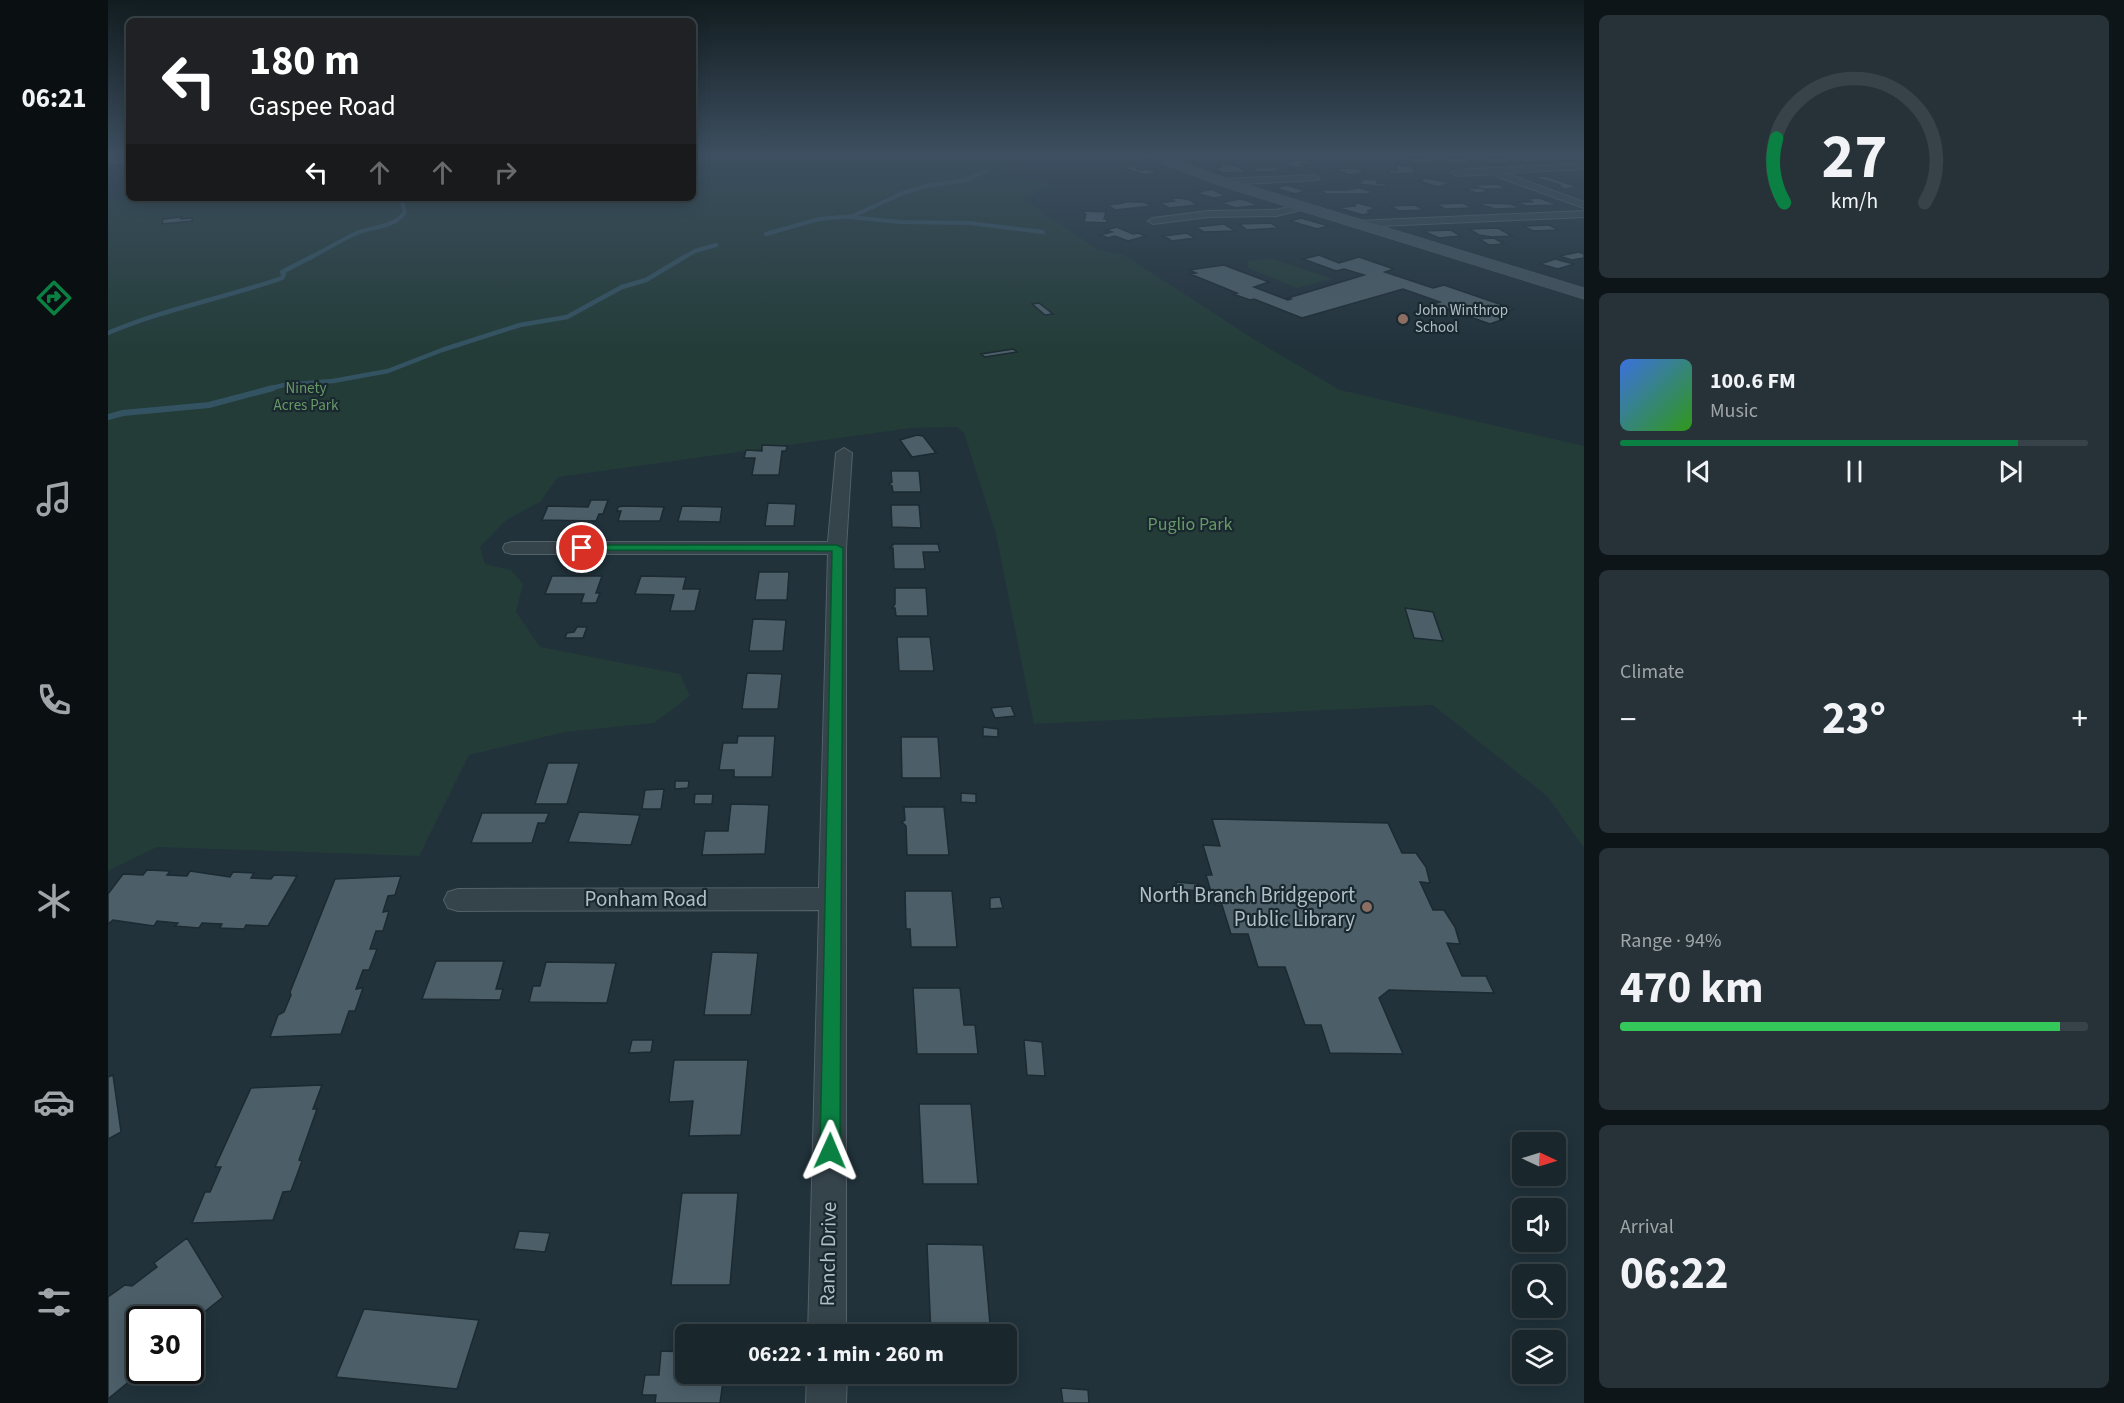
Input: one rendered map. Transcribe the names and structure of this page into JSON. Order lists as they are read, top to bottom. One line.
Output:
{"streets":{"street":["Ponham Road","Ranch Drive"]},"crossings":[["Ponham Road","Ranch Drive"]],"parks":["Ninety Acres Park","Puglio Park"],"places":["John Winthrop School","North Branch Bridgeport Public Library"],"north":"right","page":{"tabs":"06:21","turn":["180 m","Gaspee Road"],"song":["100.6 FM","Music"],"tile":["Climate",["Range · 94%","470 km"],["Arrival","06:22"]],"heat":["−","23°","+"],"limit":"30","trip":"06:22 · 1 min · 260 m","gauge":["27","km/h"]}}
